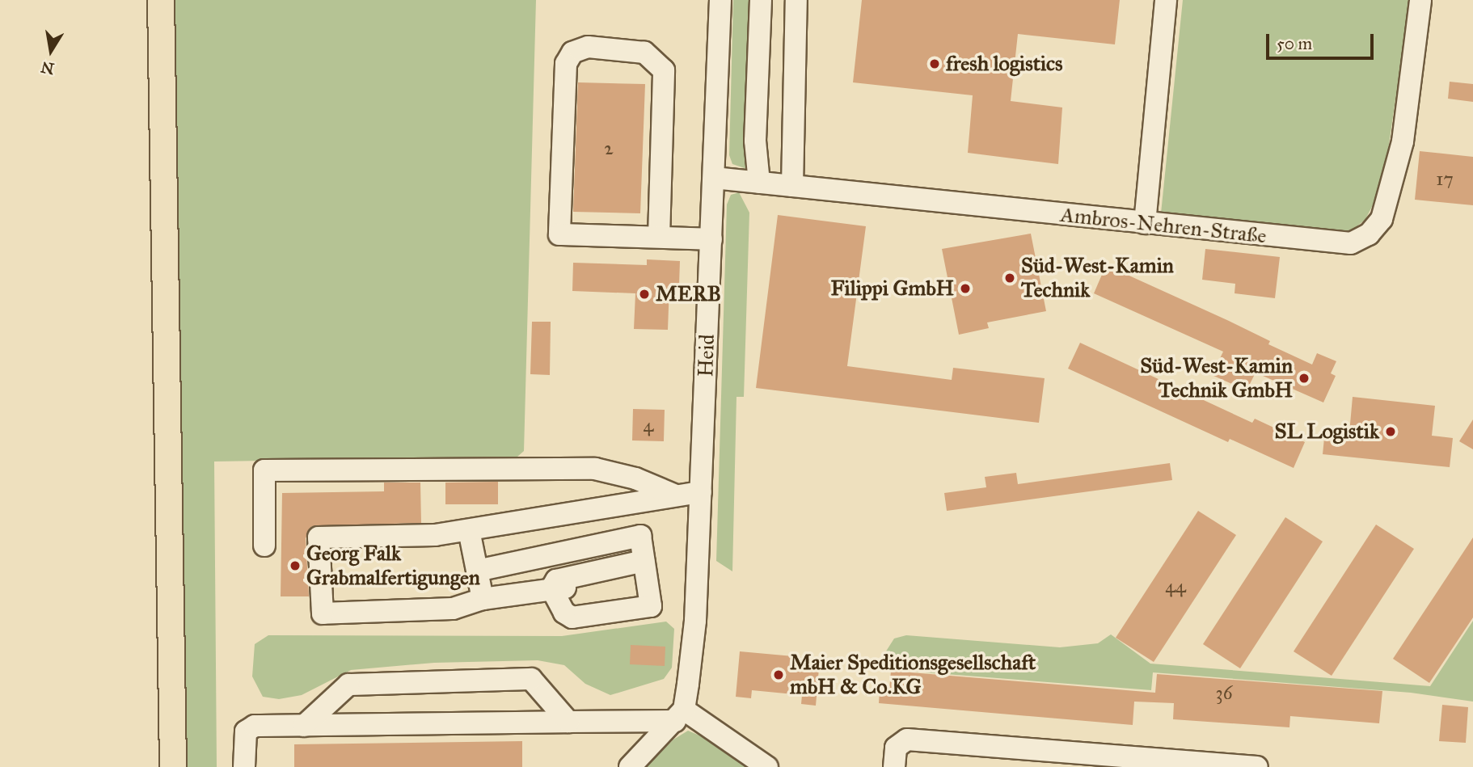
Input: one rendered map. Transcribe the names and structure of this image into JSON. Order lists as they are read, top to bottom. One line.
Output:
{"streets":{"street":["Ambros-Nehren-Straße","Heid"]},"crossings":[["Ambros-Nehren-Straße","Heid"]],"places":["fresh logistics","Süd-West-Kamin Technik","Filippi GmbH","MERB","Süd-West-Kamin Technik GmbH","SL Logistik","Georg Falk Grabmalfertigungen","Maier Speditionsgesellschaft mbH & Co.KG"],"house_numbers":["2","17","4","44","36"],"scale_bar":"50 m","north":"bottom"}
